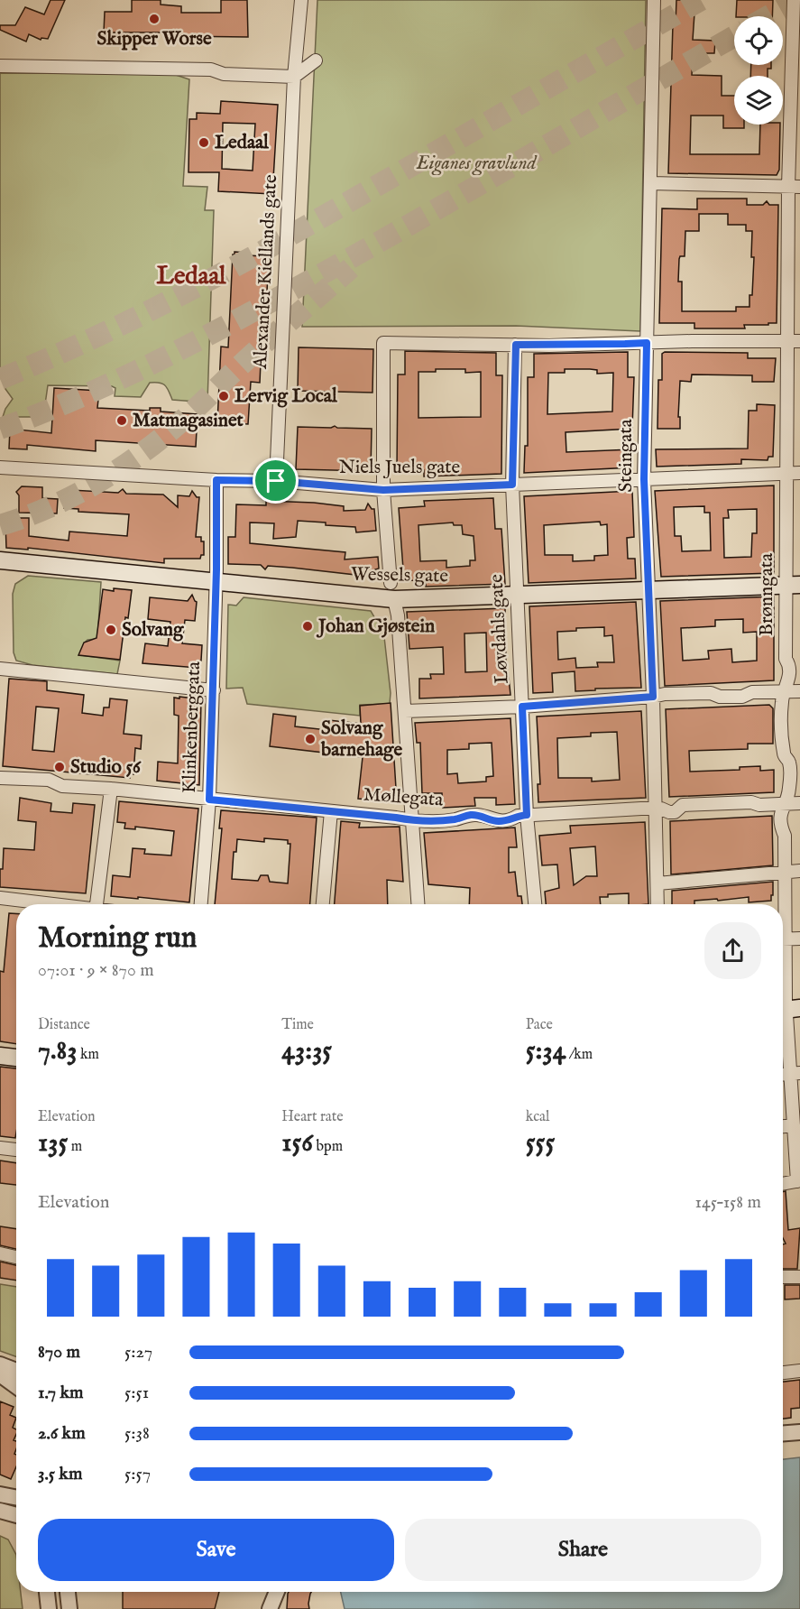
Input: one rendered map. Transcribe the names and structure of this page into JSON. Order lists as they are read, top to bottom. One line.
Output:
{"streets":{"main road":["Wessels gate"],"street":["Alexander Kiellands gate","Steingata","Niels Juels gate","Brønngata","Løvdahls gate","Klinkenberggata","Møllegata"]},"crossings":[["Alexander Kiellands gate","Niels Juels gate"],["Steingata","Niels Juels gate"],["Steingata","Wessels gate"],["Steingata","Møllegata"],["Niels Juels gate","Brønngata"],["Niels Juels gate","Løvdahls gate"],["Niels Juels gate","Klinkenberggata"],["Wessels gate","Brønngata"],["Wessels gate","Løvdahls gate"],["Wessels gate","Klinkenberggata"],["Brønngata","Møllegata"],["Løvdahls gate","Møllegata"],["Klinkenberggata","Møllegata"]],"districts":["Ledaal"],"parks":["Eiganes gravlund"],"places":["Skipper Worse","Ledaal","Lervig Local","Matmagasinet","Johan Gjøstein","Solvang","Solvang barnehage","Studio 56"],"page":{"heading":["Morning run","07:01 · 9 × 870 m"],"stats":[["Distance","7.83 km"],["Time","43:35"],["Pace","5:34 /km"],["Elevation","135 m"],["Heart rate","156 bpm"],["kcal","555"]],"chart":["Elevation","145–158 m"],"list":[{"name":"870 m","note":"5:27"},{"name":"1.7 km","note":"5:51"},{"name":"2.6 km","note":"5:38"},{"name":"3.5 km","note":"5:57"}],"buttons":["Save","Share"]}}
